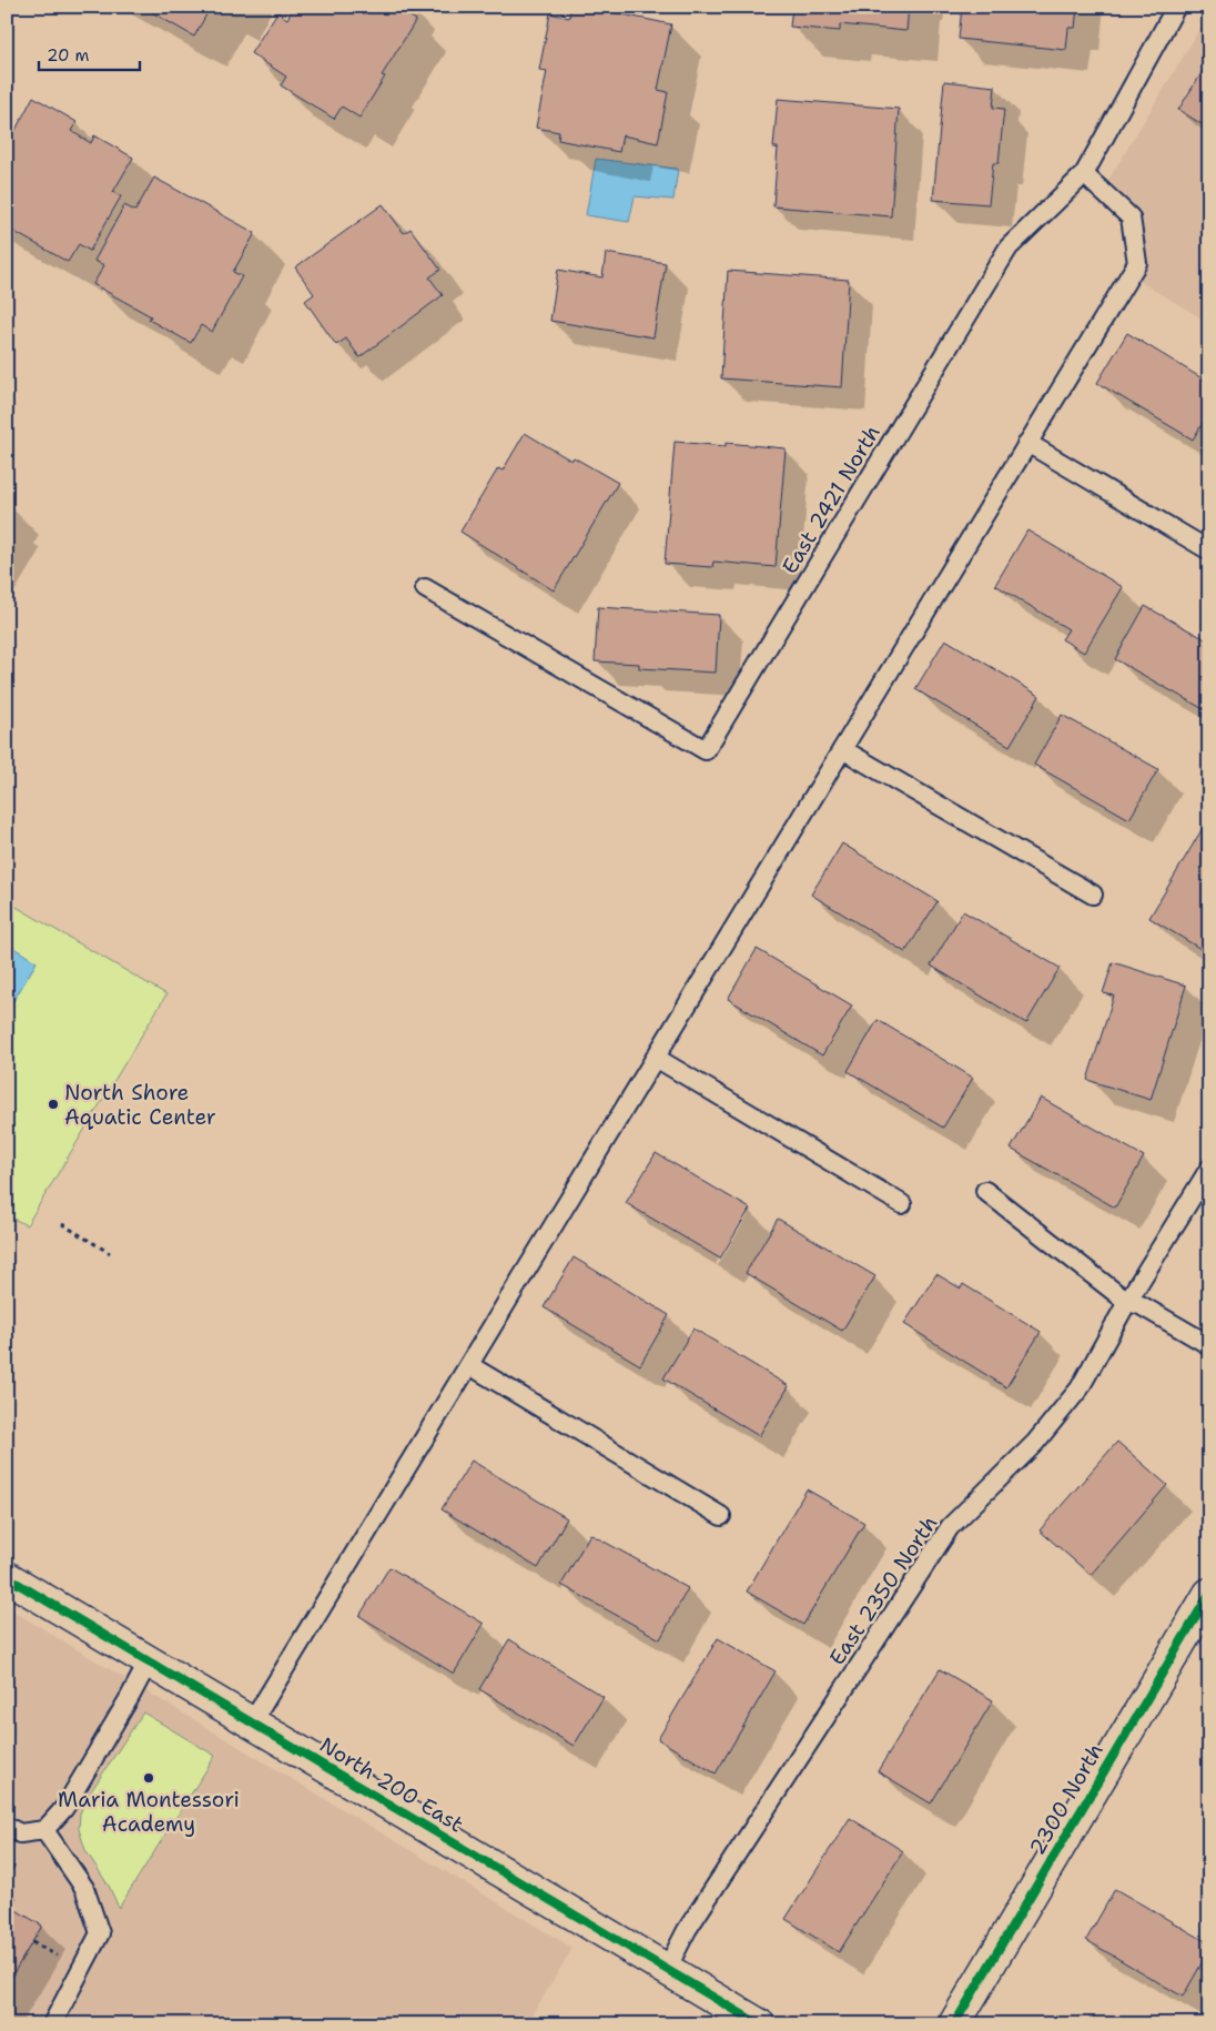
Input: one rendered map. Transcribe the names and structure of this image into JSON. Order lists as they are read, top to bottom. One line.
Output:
{"streets":{"street":["North 200 East","2300 North"],"lane":["East 2421 North","East 2350 North"]},"crossings":[["East 2350 North","North 200 East"]],"places":["North Shore Aquatic Center","Maria Montessori Academy"],"scale_bar":"20 m"}
